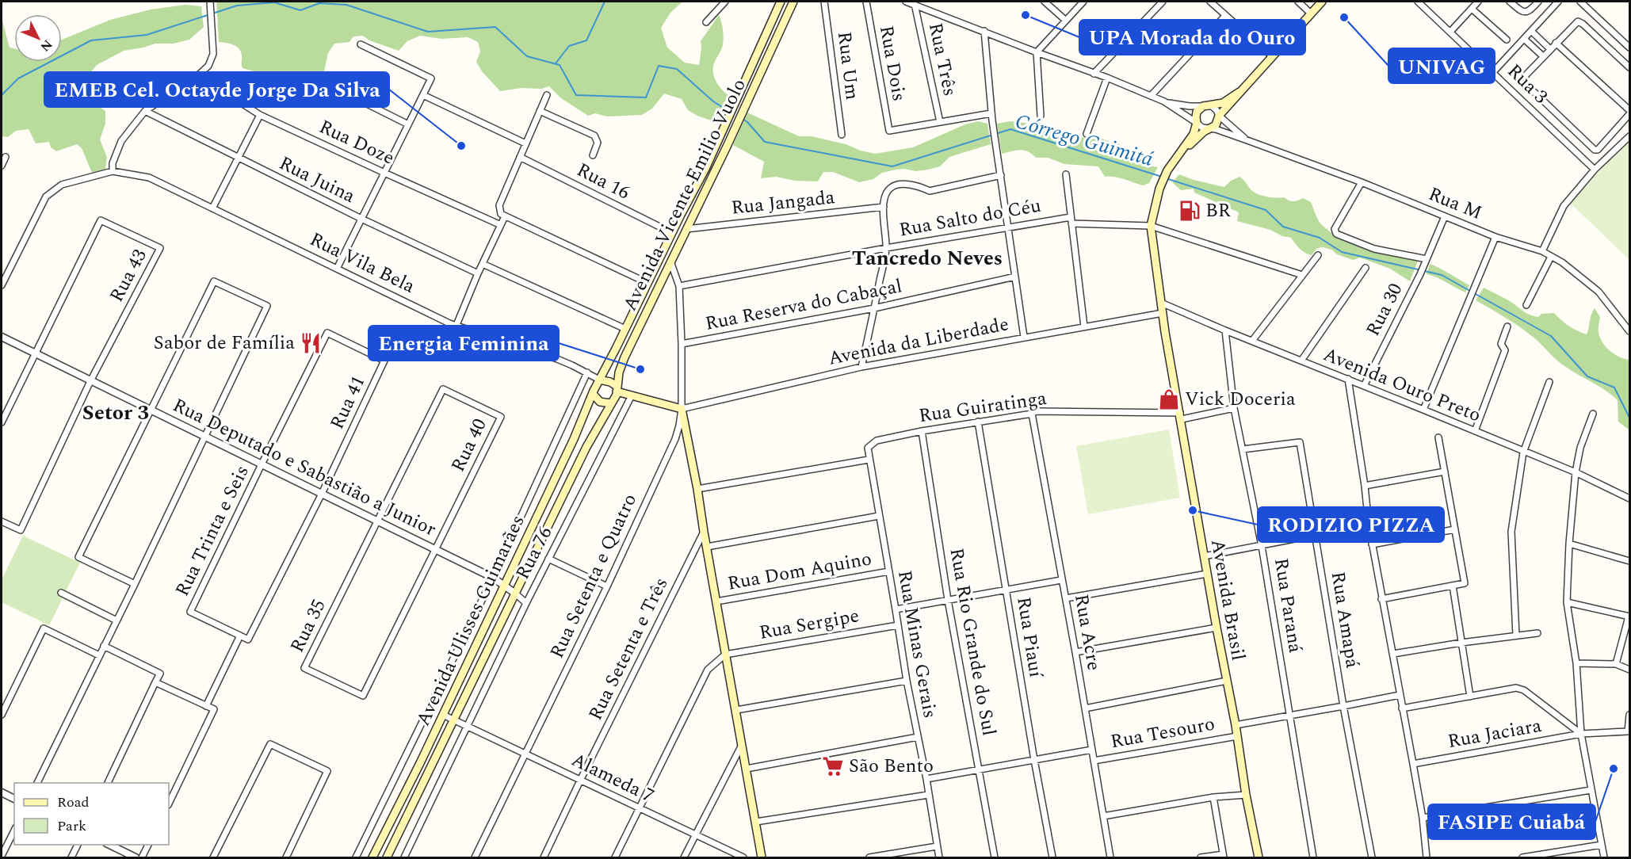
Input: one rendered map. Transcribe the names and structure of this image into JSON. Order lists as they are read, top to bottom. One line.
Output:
{"streets":{"main road":["Avenida Vicente Emilio Vuolo","Avenida Brasil","Avenida Ulisses Guimarães"],"street":["Rua Três","Rua Dois","Rua Um","Rua 3","Rua Doze","Rua Juina","Rua 16","Rua Jangada","Rua M","Rua Salto do Céu","Rua Vila Bela","Rua 43","Rua Reserva do Cabaçal","Rua 30","Avenida da Liberdade","Avenida Ouro Preto","Rua 41","Rua Guiratinga","Rua 40","Rua Deputado e Sabastião a Junior","Rua Trinta e Seis","Rua 76","Rua Dom Aquino","Rua Setenta e Quatro","Rua Paraná","Rua Amapá","Rua Sergipe","Rua 35","Rua Acre","Rua Piauí","Rua Rio Grande do Sul","Rua Minas Gerais","Rua Setenta e Três","Rua Tesouro","Rua Jaciara","Alameda 7"]},"crossings":[["Rua Três","Rua Dois"],["Rua 16","Avenida Vicente Emilio Vuolo"],["Avenida Vicente Emilio Vuolo","Rua Jangada"],["Avenida Vicente Emilio Vuolo","Rua Vila Bela"],["Avenida Vicente Emilio Vuolo","Rua Setenta e Quatro"],["Avenida Vicente Emilio Vuolo","Avenida Ulisses Guimarães"],["Rua M","Rua 30"],["Rua M","Avenida Brasil"],["Rua Salto do Céu","Rua Setenta e Quatro"],["Rua Vila Bela","Avenida Ulisses Guimarães"],["Rua 43","Rua Deputado e Sabastião a Junior"],["Rua Reserva do Cabaçal","Rua Setenta e Quatro"],["Rua 30","Avenida Ouro Preto"],["Avenida da Liberdade","Rua Setenta e Quatro"],["Avenida da Liberdade","Avenida Brasil"],["Avenida Ouro Preto","Avenida Brasil"],["Avenida Ouro Preto","Rua Paraná"],["Rua 41","Rua Deputado e Sabastião a Junior"],["Rua 41","Rua Trinta e Seis"],["Rua Guiratinga","Avenida Brasil"],["Rua Guiratinga","Rua Paraná"],["Rua Guiratinga","Rua Acre"],["Rua Guiratinga","Rua Piauí"],["Rua Guiratinga","Rua Rio Grande do Sul"],["Rua Guiratinga","Rua Minas Gerais"],["Rua 40","Rua Deputado e Sabastião a Junior"],["Rua 40","Rua 35"],["Rua Deputado e Sabastião a Junior","Rua Trinta e Seis"],["Rua Deputado e Sabastião a Junior","Avenida Ulisses Guimarães"],["Rua Deputado e Sabastião a Junior","Rua 35"],["Rua 76","Alameda 7"],["Rua Dom Aquino","Rua Minas Gerais"],["Rua Setenta e Quatro","Alameda 7"],["Avenida Brasil","Rua Tesouro"],["Rua Paraná","Rua Amapá"],["Avenida Ulisses Guimarães","Alameda 7"],["Rua Sergipe","Rua Minas Gerais"],["Rua Acre","Rua Tesouro"],["Rua Piauí","Rua Tesouro"],["Rua Rio Grande do Sul","Rua Tesouro"],["Rua Minas Gerais","Rua Tesouro"],["Rua Setenta e Três","Alameda 7"]],"districts":["Tancredo Neves","Setor 3"],"water":["Córrego Guimitá"],"places":{"other":["UPA Morada do Ouro","UNIVAG","EMEB Cel. Octayde Jorge Da Silva","Energia Feminina","RODIZIO PIZZA","FASIPE Cuiabá"],"fuel station":["BR"],"restaurant":["Sabor de Família"],"shop":["Vick Doceria"],"supermarket":["São Bento"]},"legend":["Road","Park"],"north":"bottom right"}
